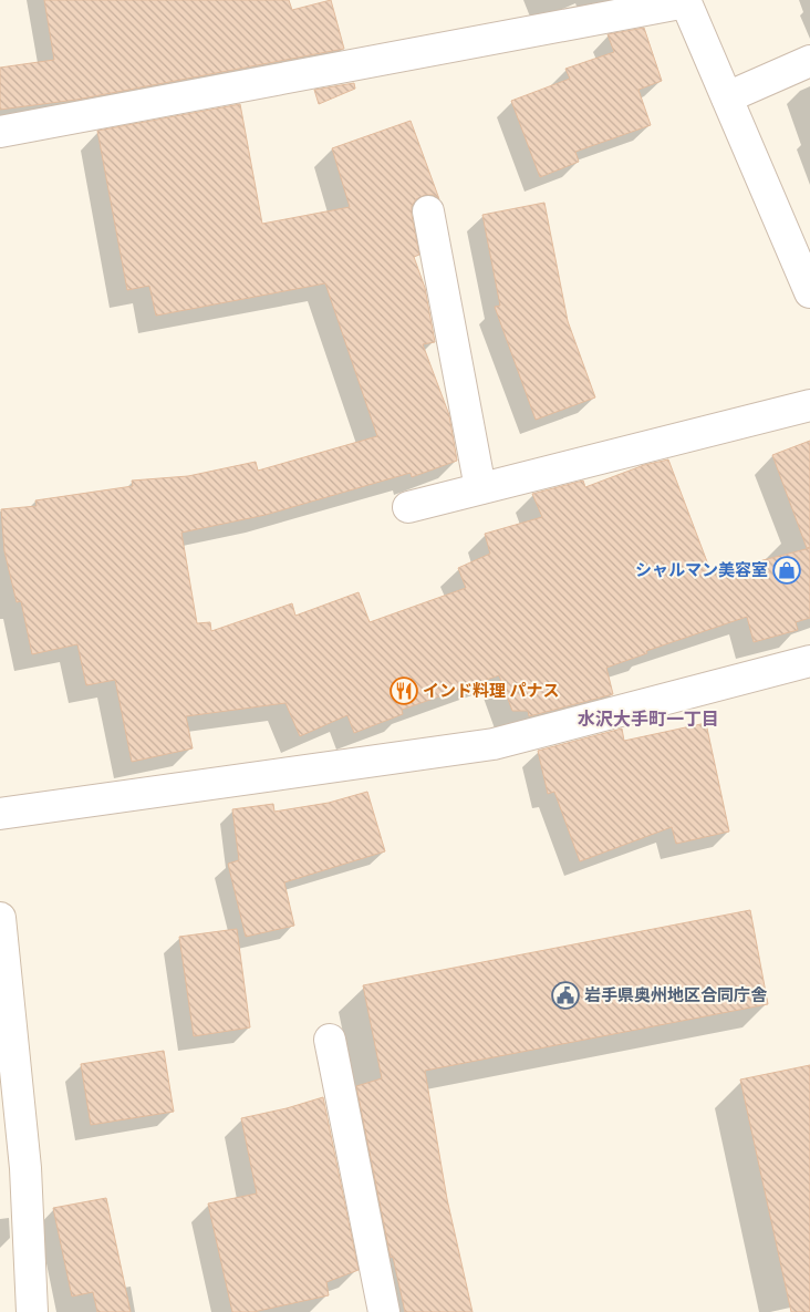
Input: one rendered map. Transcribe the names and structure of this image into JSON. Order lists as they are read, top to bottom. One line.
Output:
{"districts":["水沢大手町一丁目"],"places":{"shop":["シャルマン美容室"],"restaurant":["インド料理 パナス"],"public building":["岩手県奥州地区合同庁舎"]}}
